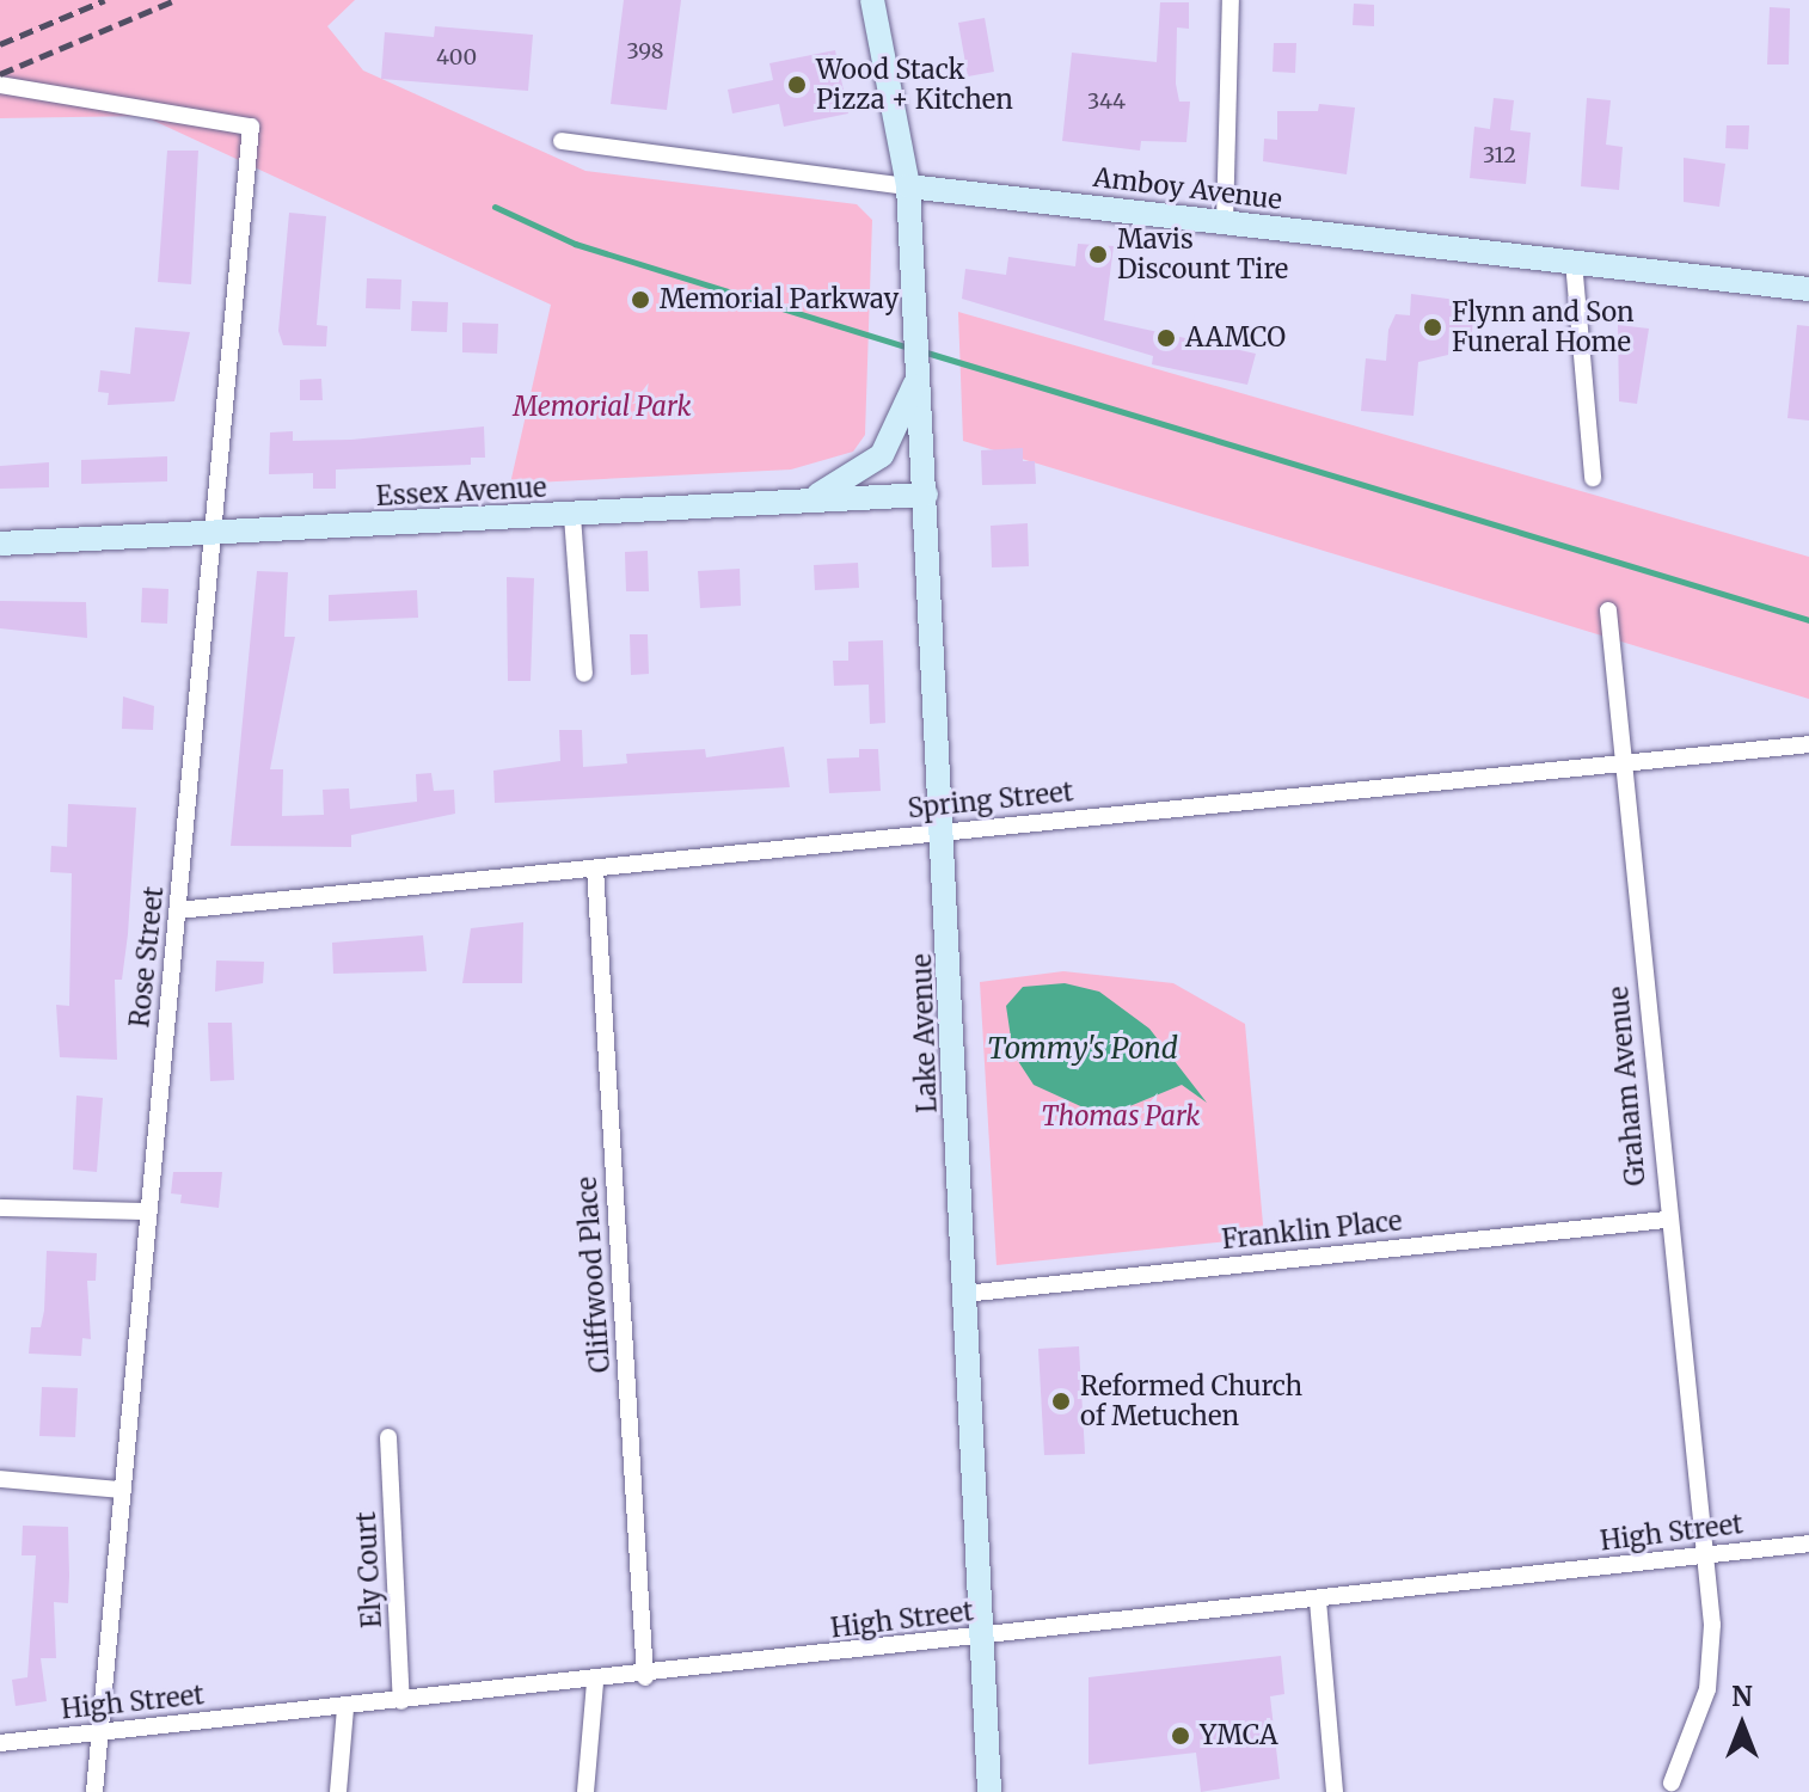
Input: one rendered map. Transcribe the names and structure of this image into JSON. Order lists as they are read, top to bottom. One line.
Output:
{"streets":{"street":["Amboy Avenue","Essex Avenue","Spring Street","Rose Street","Lake Avenue","Graham Avenue","Franklin Place","Cliffwood Place","High Street","Ely Court"]},"crossings":[["Amboy Avenue","Lake Avenue"],["Essex Avenue","Rose Street"],["Essex Avenue","Lake Avenue"],["Spring Street","Rose Street"],["Spring Street","Lake Avenue"],["Spring Street","Graham Avenue"],["Spring Street","Cliffwood Place"],["Rose Street","High Street"],["Lake Avenue","Franklin Place"],["Lake Avenue","High Street"],["Graham Avenue","Franklin Place"],["Graham Avenue","High Street"],["Cliffwood Place","High Street"],["High Street","Ely Court"]],"water":["Tommy's Pond"],"parks":["Memorial Park","Thomas Park"],"places":["Wood Stack Pizza + Kitchen","Mavis Discount Tire","Memorial Parkway","Flynn and Son Funeral Home","AAMCO","Reformed Church of Metuchen","YMCA"],"house_numbers":["398","400","344","312"],"north":"top"}
